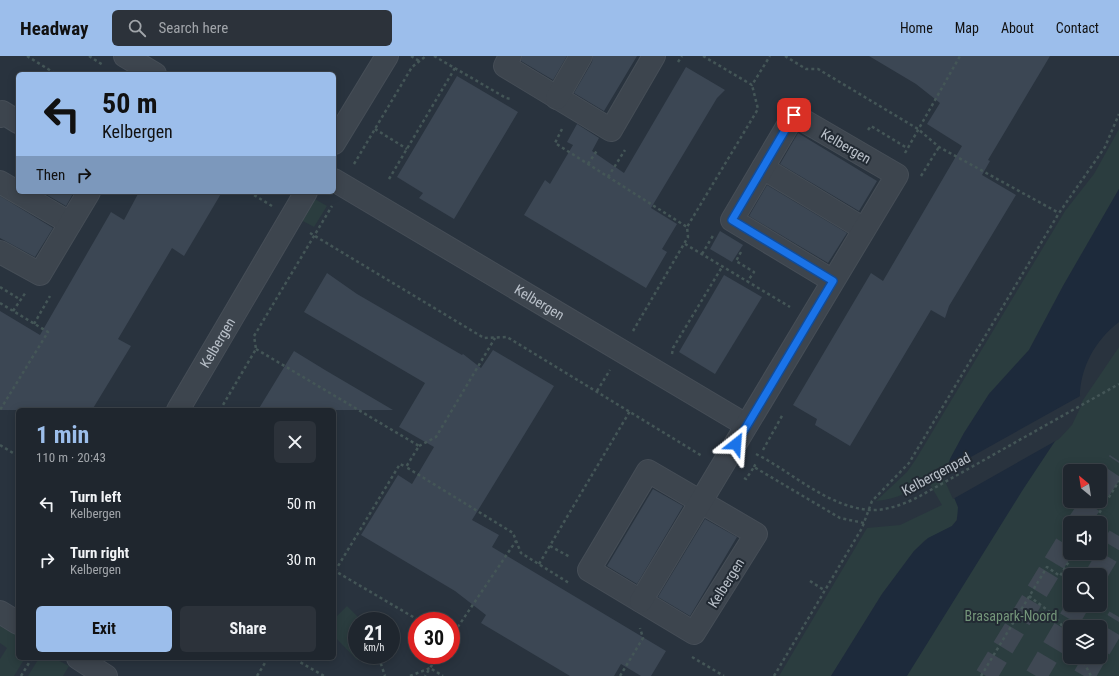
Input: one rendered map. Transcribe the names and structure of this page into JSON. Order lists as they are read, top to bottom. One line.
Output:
{"streets":{"street":["Kelbergen"],"path":["Kelbergenpad"]},"crossings":[["Kelbergen","Kelbergenpad"]],"parks":["Brasapark-Noord"],"north":"top left","page":{"header":"Headway","search":"Search here","nav":["Home","Map","About","Contact"],"turn":["50 m","Kelbergen"],"then":"Then","heading":["1 min","110 m · 20:43"],"list":[{"name":"Turn left","note":"Kelbergen","value":"50 m"},{"name":"Turn right","note":"Kelbergen","value":"30 m"}],"buttons":["Exit","Share"],"speed":"21 km/h","limit":"30"}}
